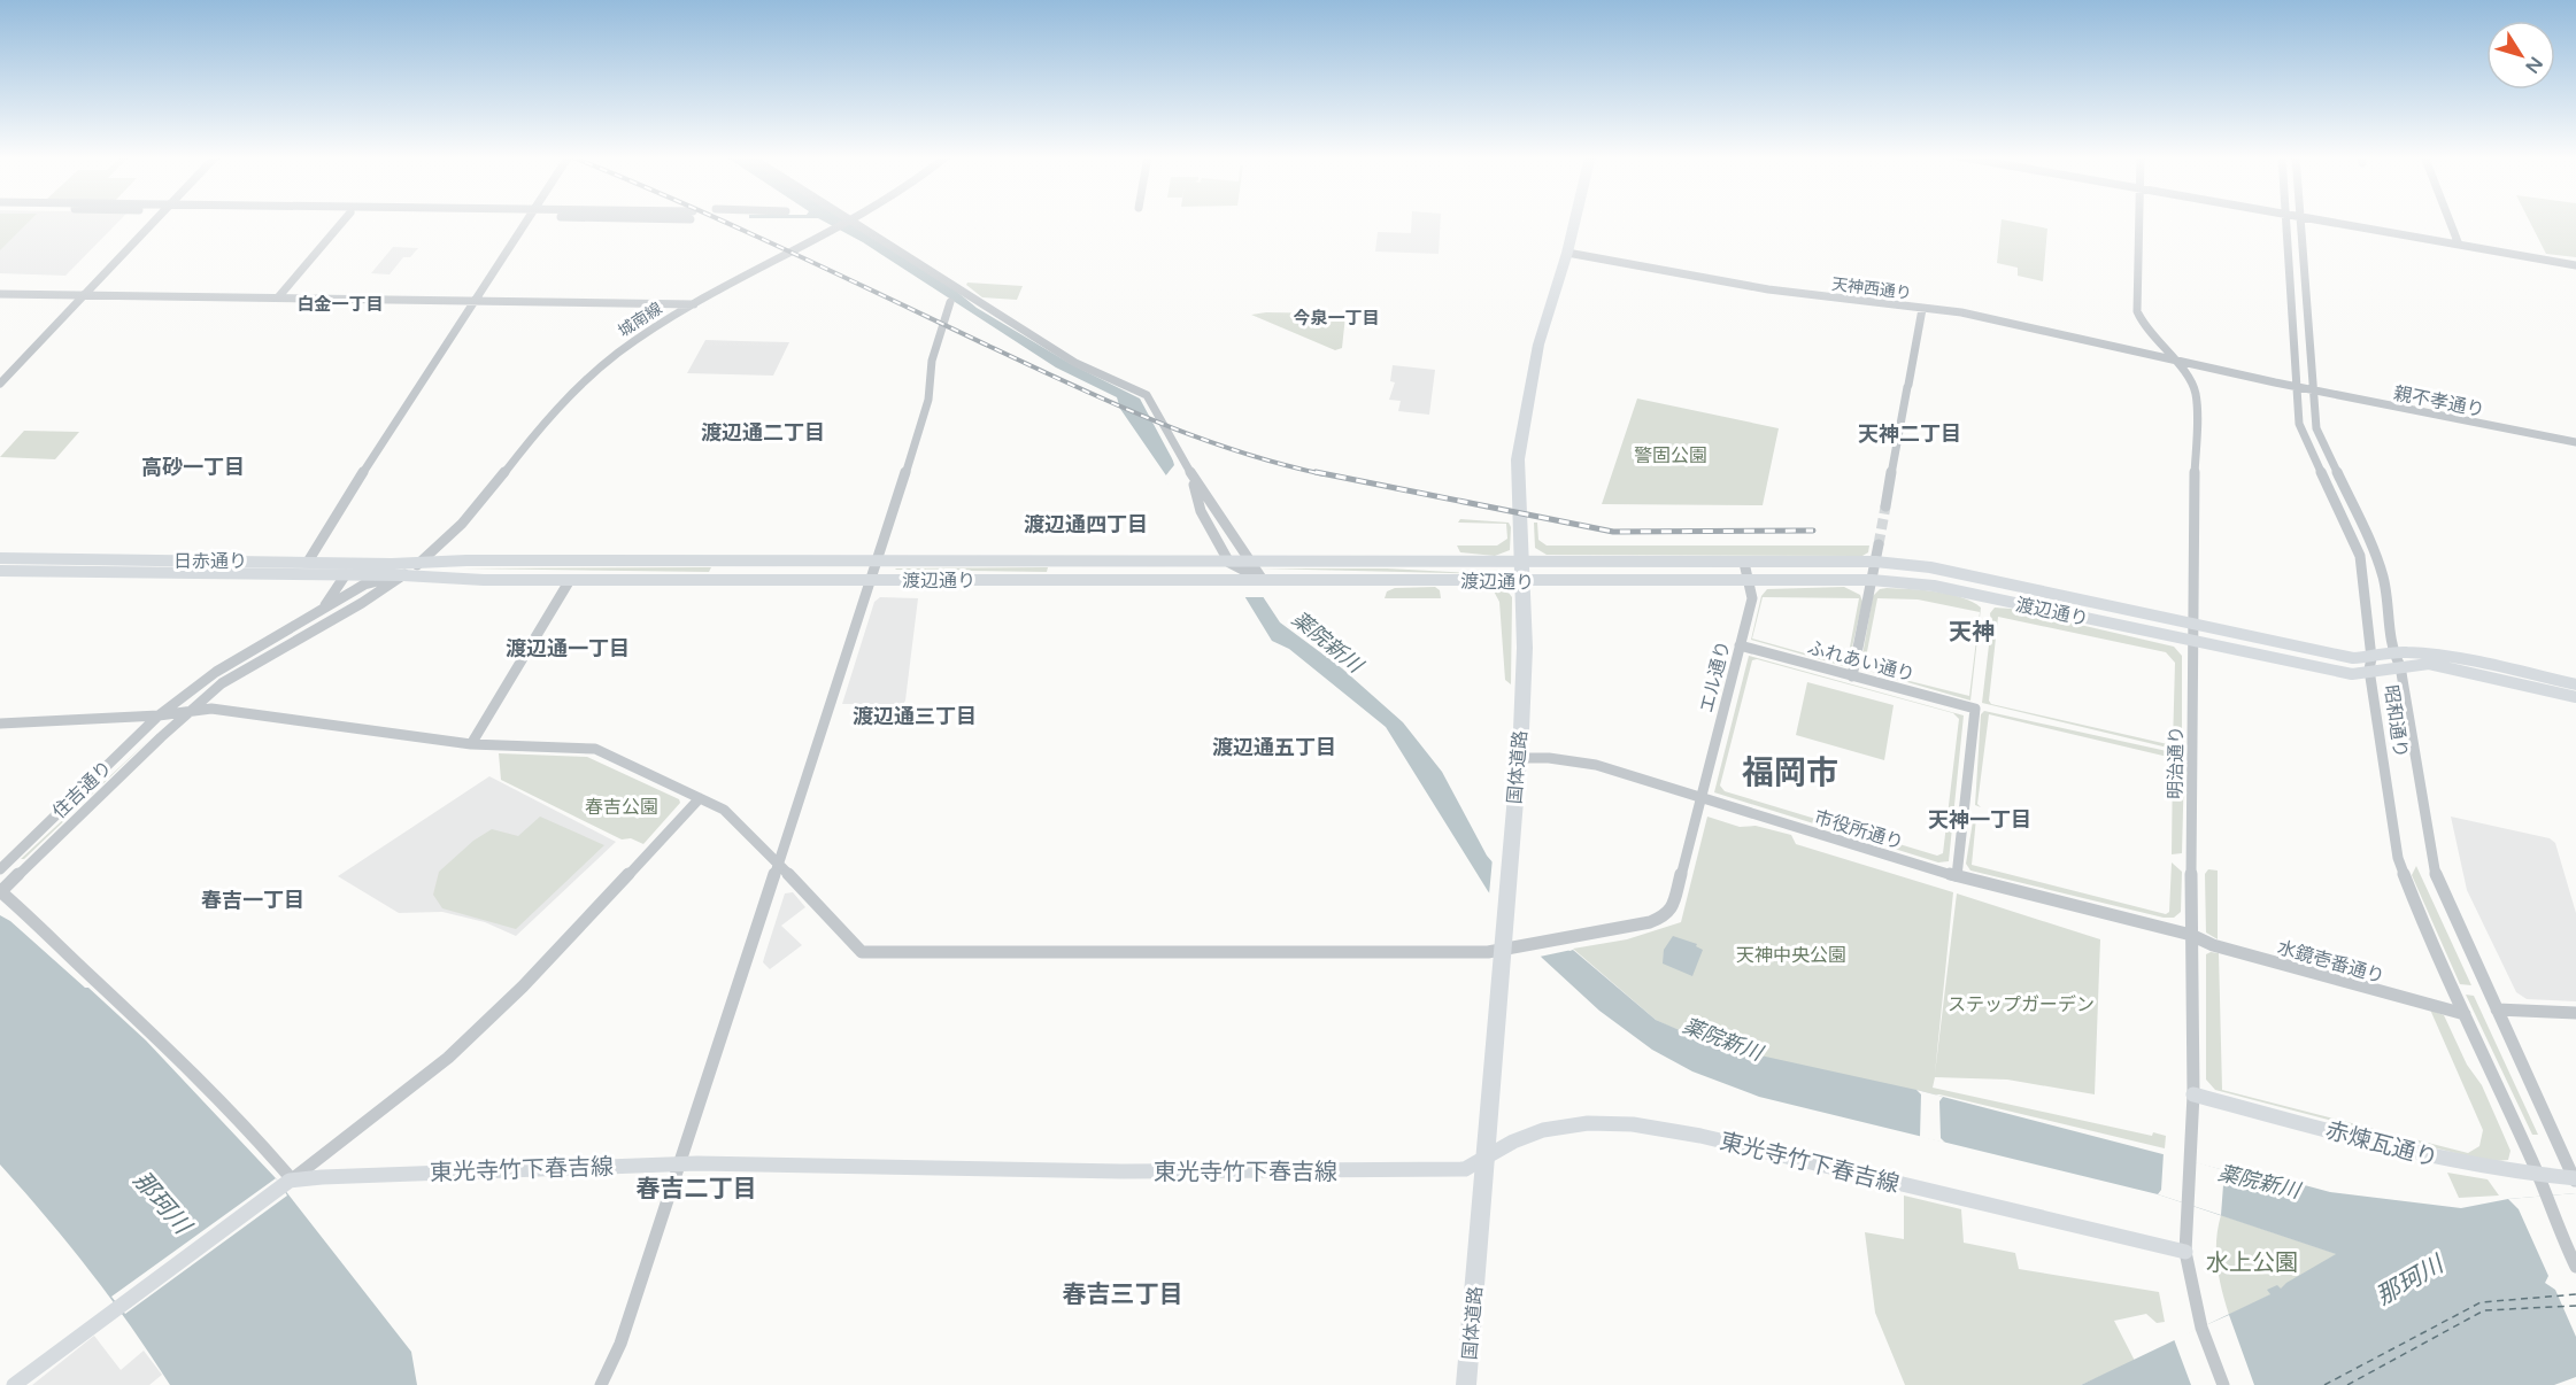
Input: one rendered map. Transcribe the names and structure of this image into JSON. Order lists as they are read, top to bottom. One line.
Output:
{"streets":{"highway":["国体道路"],"main road":["日赤通り","渡辺通り","赤煉瓦通り","東光寺竹下春吉線"],"street":["天神西通り","城南線","親不孝通り","ふれあい通り","エル通り","昭和通り","明治通り","住吉通り","市役所通り","水鏡壱番通り"]},"crossings":[["天神西通り","親不孝通り"],["天神西通り","昭和通り"],["天神西通り","明治通り"],["天神西通り","国体道路"],["城南線","日赤通り"],["城南線","渡辺通り"],["城南線","住吉通り"],["親不孝通り","昭和通り"],["日赤通り","渡辺通り"],["日赤通り","住吉通り"],["渡辺通り","エル通り"],["渡辺通り","昭和通り"],["渡辺通り","明治通り"],["渡辺通り","国体道路"],["渡辺通り","住吉通り"],["ふれあい通り","エル通り"],["ふれあい通り","市役所通り"],["エル通り","国体道路"],["エル通り","市役所通り"],["昭和通り","水鏡壱番通り"],["昭和通り","赤煉瓦通り"],["明治通り","市役所通り"],["明治通り","水鏡壱番通り"],["明治通り","赤煉瓦通り"],["明治通り","東光寺竹下春吉線"],["国体道路","市役所通り"],["国体道路","東光寺竹下春吉線"],["市役所通り","水鏡壱番通り"]],"districts":["白金一丁目","今泉一丁目","渡辺通二丁目","天神二丁目","高砂一丁目","渡辺通四丁目","天神","渡辺通一丁目","渡辺通三丁目","渡辺通五丁目","福岡市","天神一丁目","春吉一丁目","春吉二丁目","春吉三丁目"],"water":["薬院新川","那珂川"],"parks":["警固公園","春吉公園","天神中央公園","ステップガーデン","水上公園"],"north":"bottom right"}
